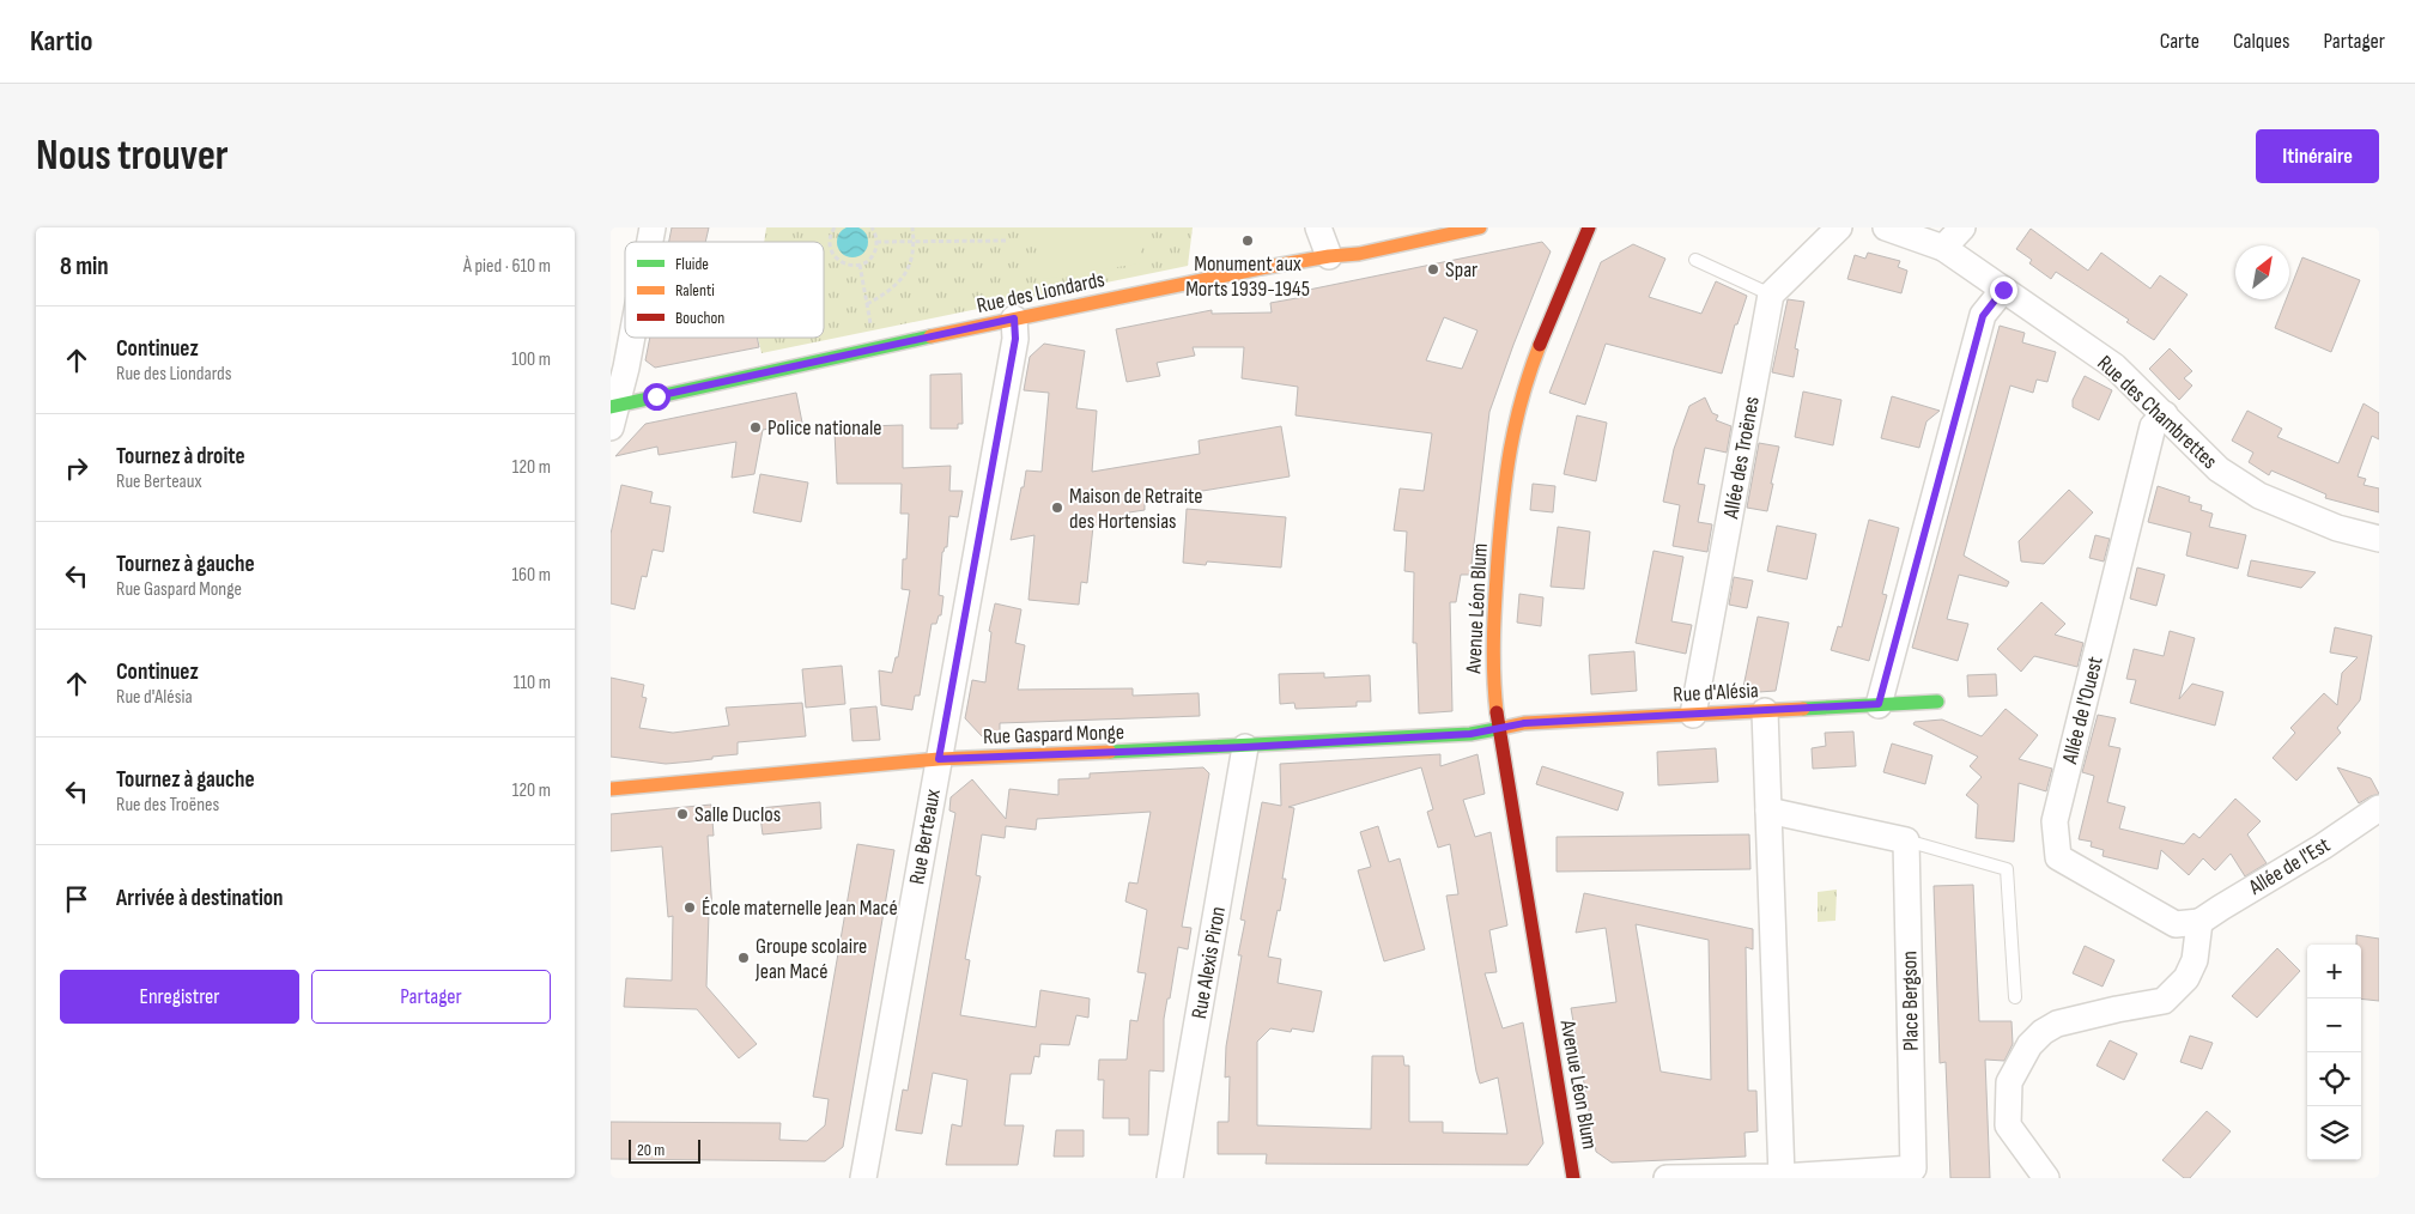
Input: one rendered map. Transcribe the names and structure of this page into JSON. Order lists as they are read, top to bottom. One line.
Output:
{"streets":{"street":["Rue des Liondards","Rue des Chambrettes","Allée des Troënes","Avenue Léon Blum","Rue d'Alésia","Allée de l'Ouest","Rue Gaspard Monge","Rue Berteaux","Allée de l'Est","Rue Alexis Piron","Place Bergson"]},"crossings":[["Rue des Liondards","Rue Berteaux"],["Rue des Chambrettes","Allée de l'Ouest"],["Allée des Troënes","Rue d'Alésia"],["Avenue Léon Blum","Rue d'Alésia"],["Avenue Léon Blum","Rue Gaspard Monge"],["Rue d'Alésia","Rue Gaspard Monge"],["Allée de l'Ouest","Allée de l'Est"],["Rue Gaspard Monge","Rue Berteaux"],["Rue Gaspard Monge","Rue Alexis Piron"]],"places":["Monument aux Morts 1939-1945","Spar","Police nationale","Maison de Retraite des Hortensias","Salle Duclos","École maternelle Jean Macé","Groupe scolaire Jean Macé"],"legend":["Fluide","Ralenti","Bouchon"],"scale_bar":"20 m","north":"top right","page":{"header":"Kartio","nav":["Carte","Calques","Partager"],"buttons":["Itinéraire",["Enregistrer","Partager"]],"title":"Nous trouver","heading":["8 min","À pied · 610 m"],"list":[["Continuez","Rue des Liondards","100 m"],["Tournez à droite","Rue Berteaux","120 m"],["Tournez à gauche","Rue Gaspard Monge","160 m"],["Continuez","Rue d'Alésia","110 m"],["Tournez à gauche","Rue des Troënes","120 m"],"Arrivée à destination"],"map_buttons":["+","−"],"scale":"20 m"}}
